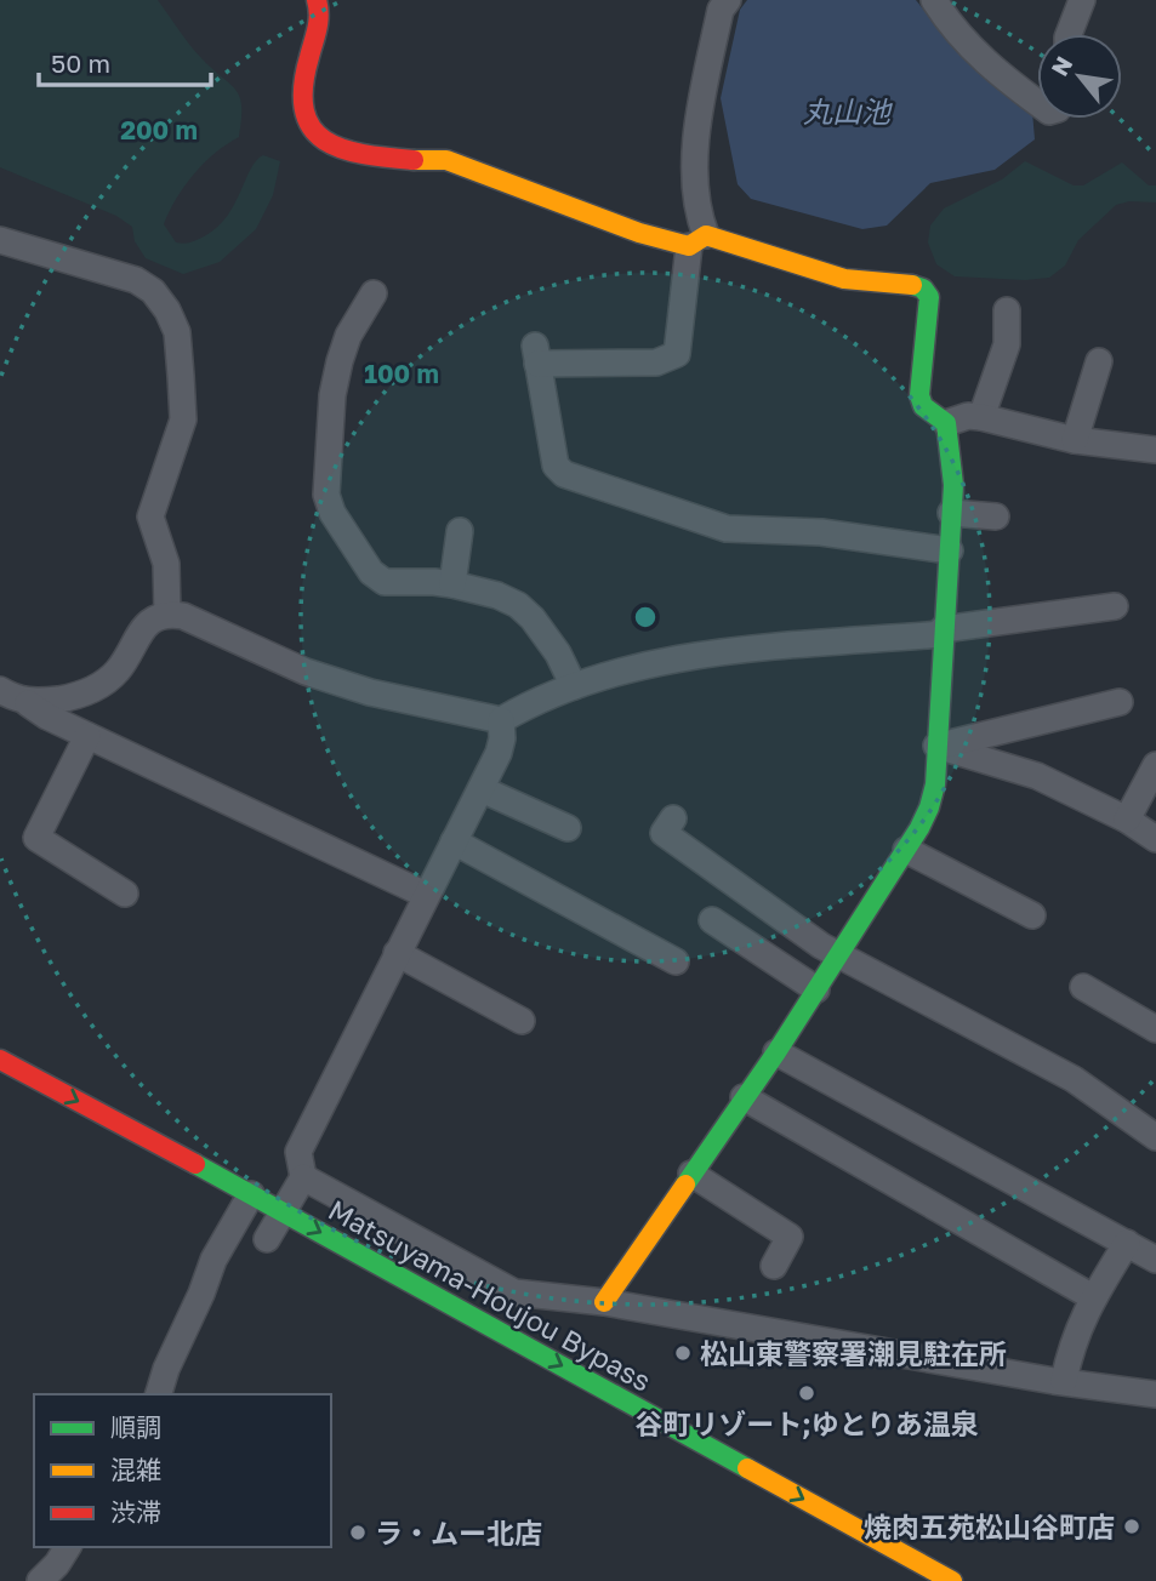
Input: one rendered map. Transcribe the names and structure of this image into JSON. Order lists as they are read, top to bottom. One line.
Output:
{"streets":{"main road":["Matsuyama-Houjou Bypass"]},"one_way":["Matsuyama-Houjou Bypass"],"water":["丸山池"],"places":["松山東警察署潮見駐在所","谷町リゾート;ゆとりあ温泉","焼肉五苑松山谷町店","ラ・ムー北店"],"legend":["順調","混雑","渋滞"],"scale_bar":"50 m","north":"top left","rings":["200 m","100 m"]}
